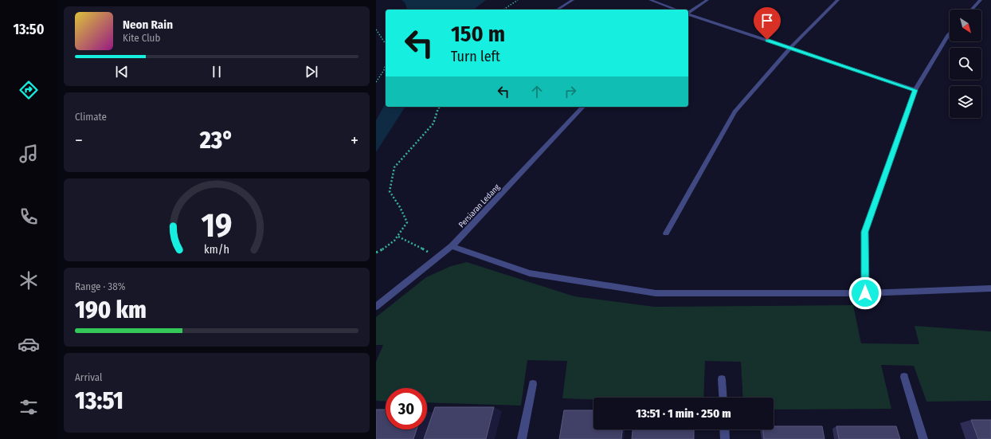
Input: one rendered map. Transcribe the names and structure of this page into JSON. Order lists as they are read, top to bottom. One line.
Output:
{"streets":{"street":["Persiaran Ledang"]},"north":"bottom right","page":{"tabs":"13:50","turn":["150 m","Turn left"],"song":["Neon Rain","Kite Club"],"tile":["Climate",["Range · 38%","190 km"],["Arrival","13:51"]],"heat":["−","23°","+"],"limit":"30","trip":"13:51 · 1 min · 250 m","gauge":["19","km/h"]}}
